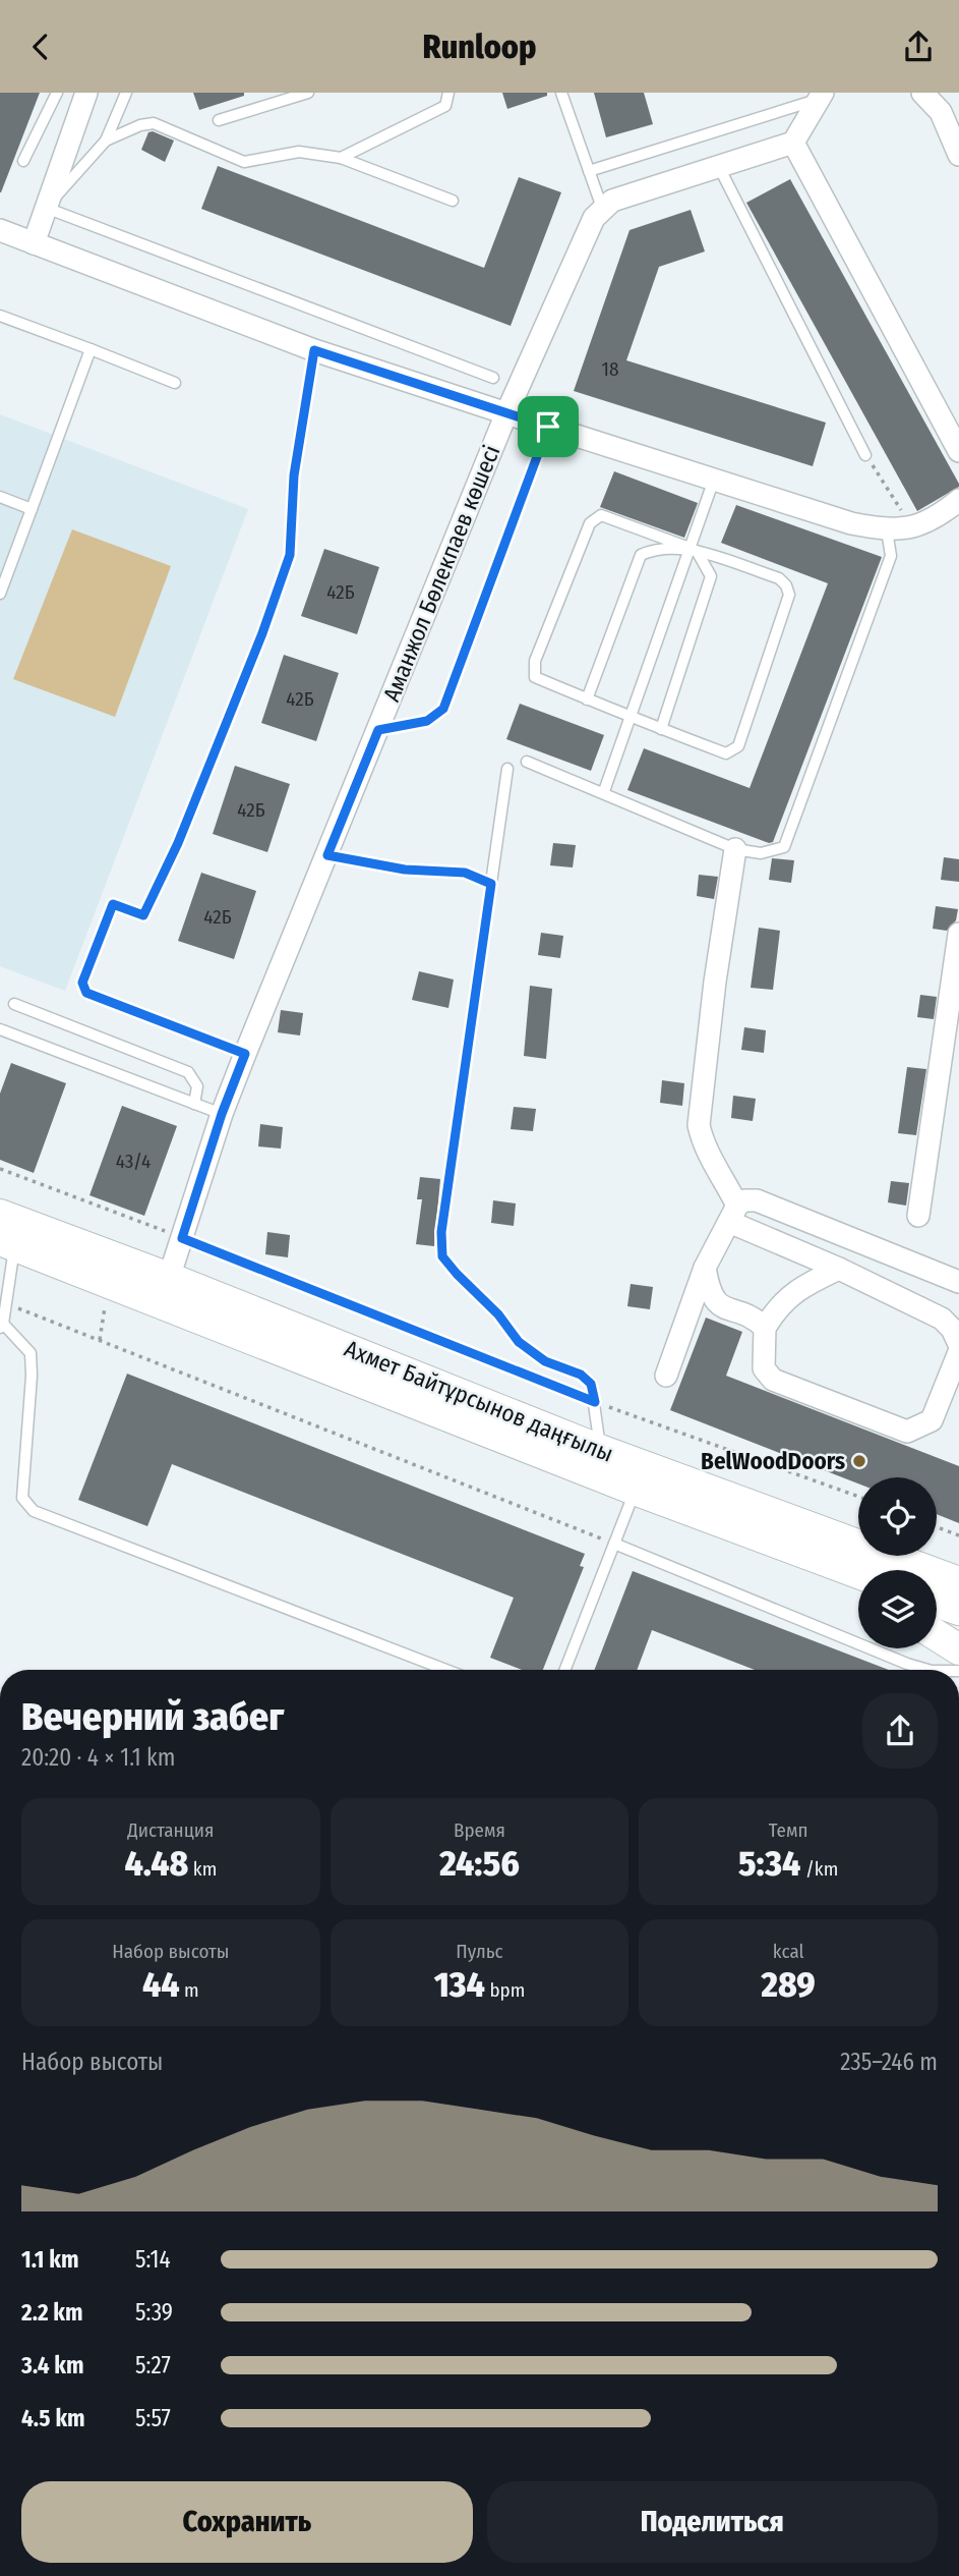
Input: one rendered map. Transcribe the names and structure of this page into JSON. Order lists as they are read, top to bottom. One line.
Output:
{"streets":{"street":["Аманжол Бөлекпаев көшесі","Ахмет Байтұрсынов даңғылы"]},"crossings":[["Аманжол Бөлекпаев көшесі","Ахмет Байтұрсынов даңғылы"]],"places":["BelWoodDoors"],"house_numbers":["18","42Б","42Б","42Б","42Б","43/4"],"page":{"header":"Runloop","heading":["Вечерний забег","20:20 · 4 × 1.1 km"],"stats":[["Дистанция","4.48 km"],["Время","24:56"],["Темп","5:34 /km"],["Набор высоты","44 m"],["Пульс","134 bpm"],["kcal","289"]],"chart":["Набор высоты","235–246 m"],"list":[{"name":"1.1 km","note":"5:14"},{"name":"2.2 km","note":"5:39"},{"name":"3.4 km","note":"5:27"},{"name":"4.5 km","note":"5:57"}],"buttons":["Сохранить","Поделиться"]}}
